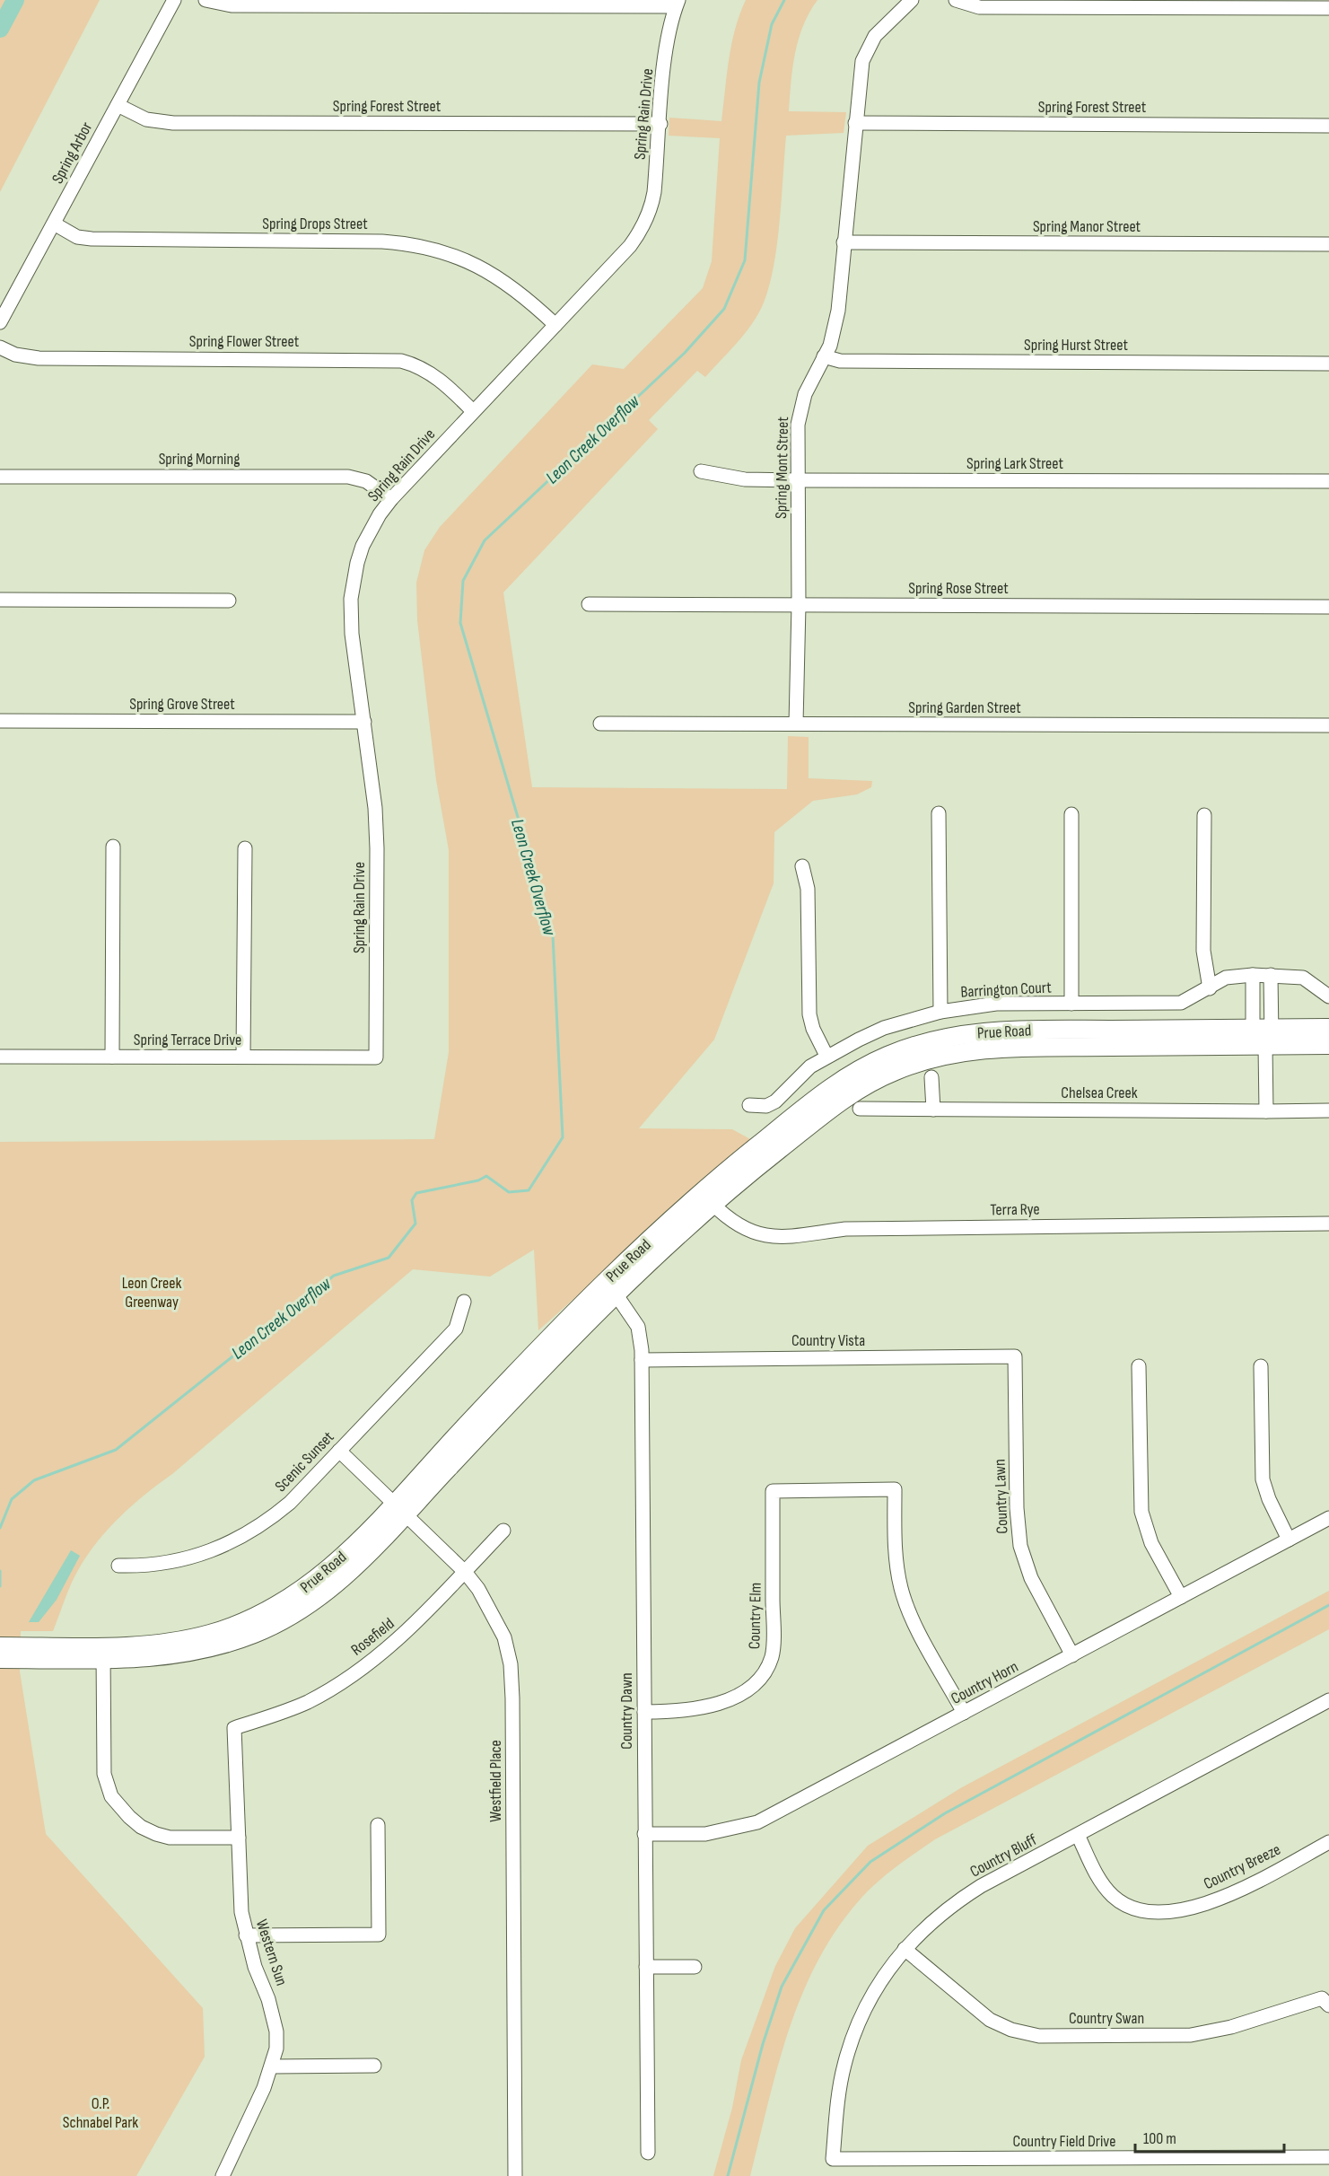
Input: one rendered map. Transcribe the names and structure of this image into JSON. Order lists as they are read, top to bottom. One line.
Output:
{"streets":{"main road":["Prue Road"],"street":["Spring Forest Street","Spring Rain Drive","Spring Arbor","Spring Drops Street","Spring Manor Street","Spring Flower Street","Spring Hurst Street","Spring Morning","Spring Lark Street","Spring Mont Street","Spring Rose Street","Spring Grove Street","Spring Garden Street","Barrington Court","Spring Terrace Drive","Chelsea Creek","Terra Rye","Country Vista","Scenic Sunset","Country Lawn","Country Elm","Rosefield","Country Horn","Country Dawn","Westfield Place","Country Bluff","Country Breeze","Western Sun","Country Swan","Country Field Drive"]},"crossings":[["Spring Forest Street","Spring Rain Drive"],["Spring Forest Street","Spring Arbor"],["Spring Forest Street","Spring Mont Street"],["Spring Rain Drive","Spring Drops Street"],["Spring Rain Drive","Spring Flower Street"],["Spring Rain Drive","Spring Morning"],["Spring Rain Drive","Spring Grove Street"],["Spring Rain Drive","Spring Terrace Drive"],["Spring Arbor","Spring Drops Street"],["Spring Manor Street","Spring Mont Street"],["Spring Hurst Street","Spring Mont Street"],["Spring Lark Street","Spring Mont Street"],["Spring Mont Street","Spring Rose Street"],["Spring Mont Street","Spring Garden Street"],["Prue Road","Terra Rye"],["Prue Road","Country Dawn"],["Prue Road","Westfield Place"],["Country Vista","Country Lawn"],["Country Vista","Country Dawn"],["Scenic Sunset","Westfield Place"],["Country Lawn","Country Horn"],["Country Elm","Country Horn"],["Country Elm","Country Dawn"],["Rosefield","Westfield Place"],["Rosefield","Western Sun"],["Country Horn","Country Dawn"],["Country Bluff","Country Breeze"],["Country Bluff","Country Swan"],["Country Bluff","Country Field Drive"]],"water":["Leon Creek Overflow"],"parks":["Leon Creek Greenway","O.P. Schnabel Park"],"scale_bar":"100 m"}
